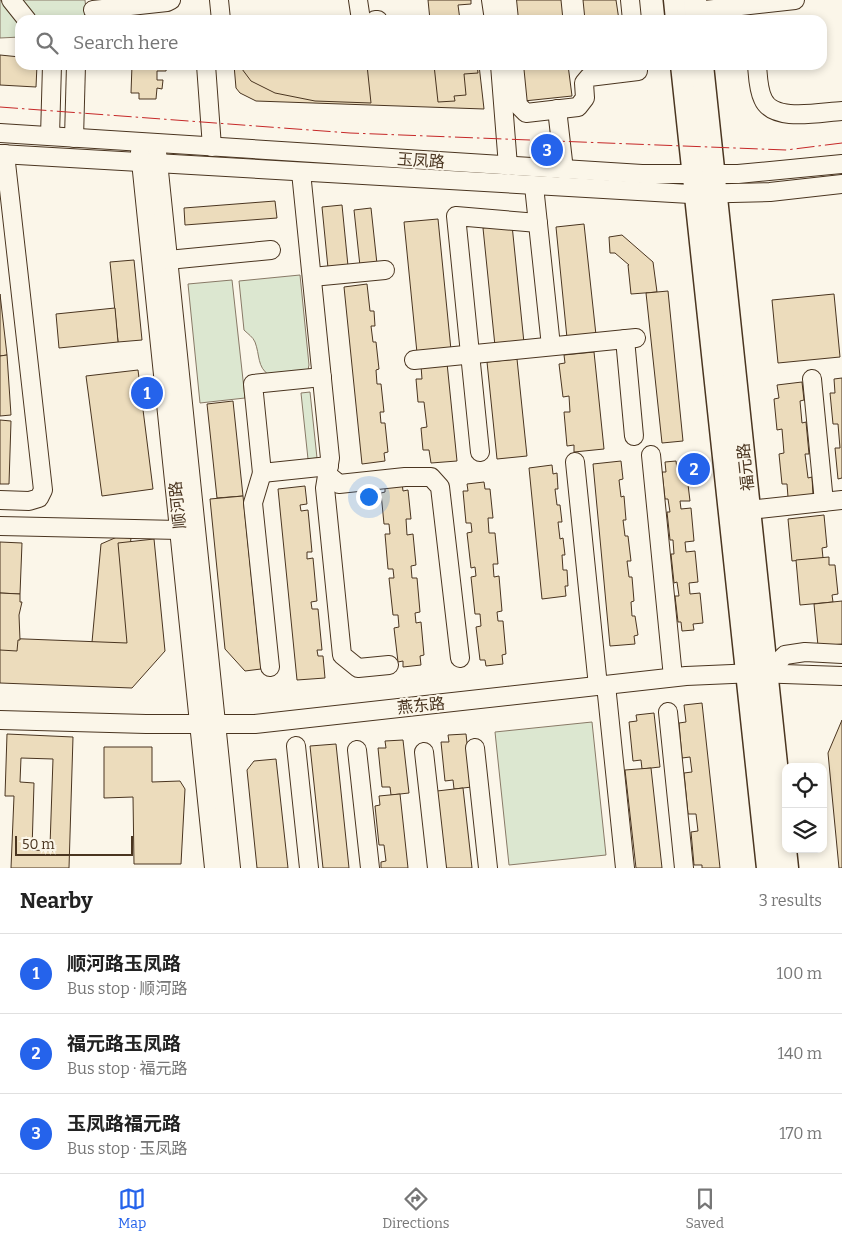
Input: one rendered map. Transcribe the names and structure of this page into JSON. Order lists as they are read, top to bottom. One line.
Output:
{"streets":{"main road":["福元路"],"street":["玉凤路","顺河路","燕东路"]},"crossings":[["玉凤路","福元路"],["玉凤路","顺河路"],["福元路","燕东路"],["顺河路","燕东路"]],"scale_bar":"50 m","page":{"search":"Search here","pins":["3","1","2"],"scale":"50 m","heading":["Nearby","3 results"],"list":[{"mark":"1","name":"顺河路玉凤路","note":"Bus stop · 顺河路","value":"100 m"},{"mark":"2","name":"福元路玉凤路","note":"Bus stop · 福元路","value":"140 m"},{"mark":"3","name":"玉凤路福元路","note":"Bus stop · 玉凤路","value":"170 m"}],"nav":["Map","Directions","Saved"]}}
